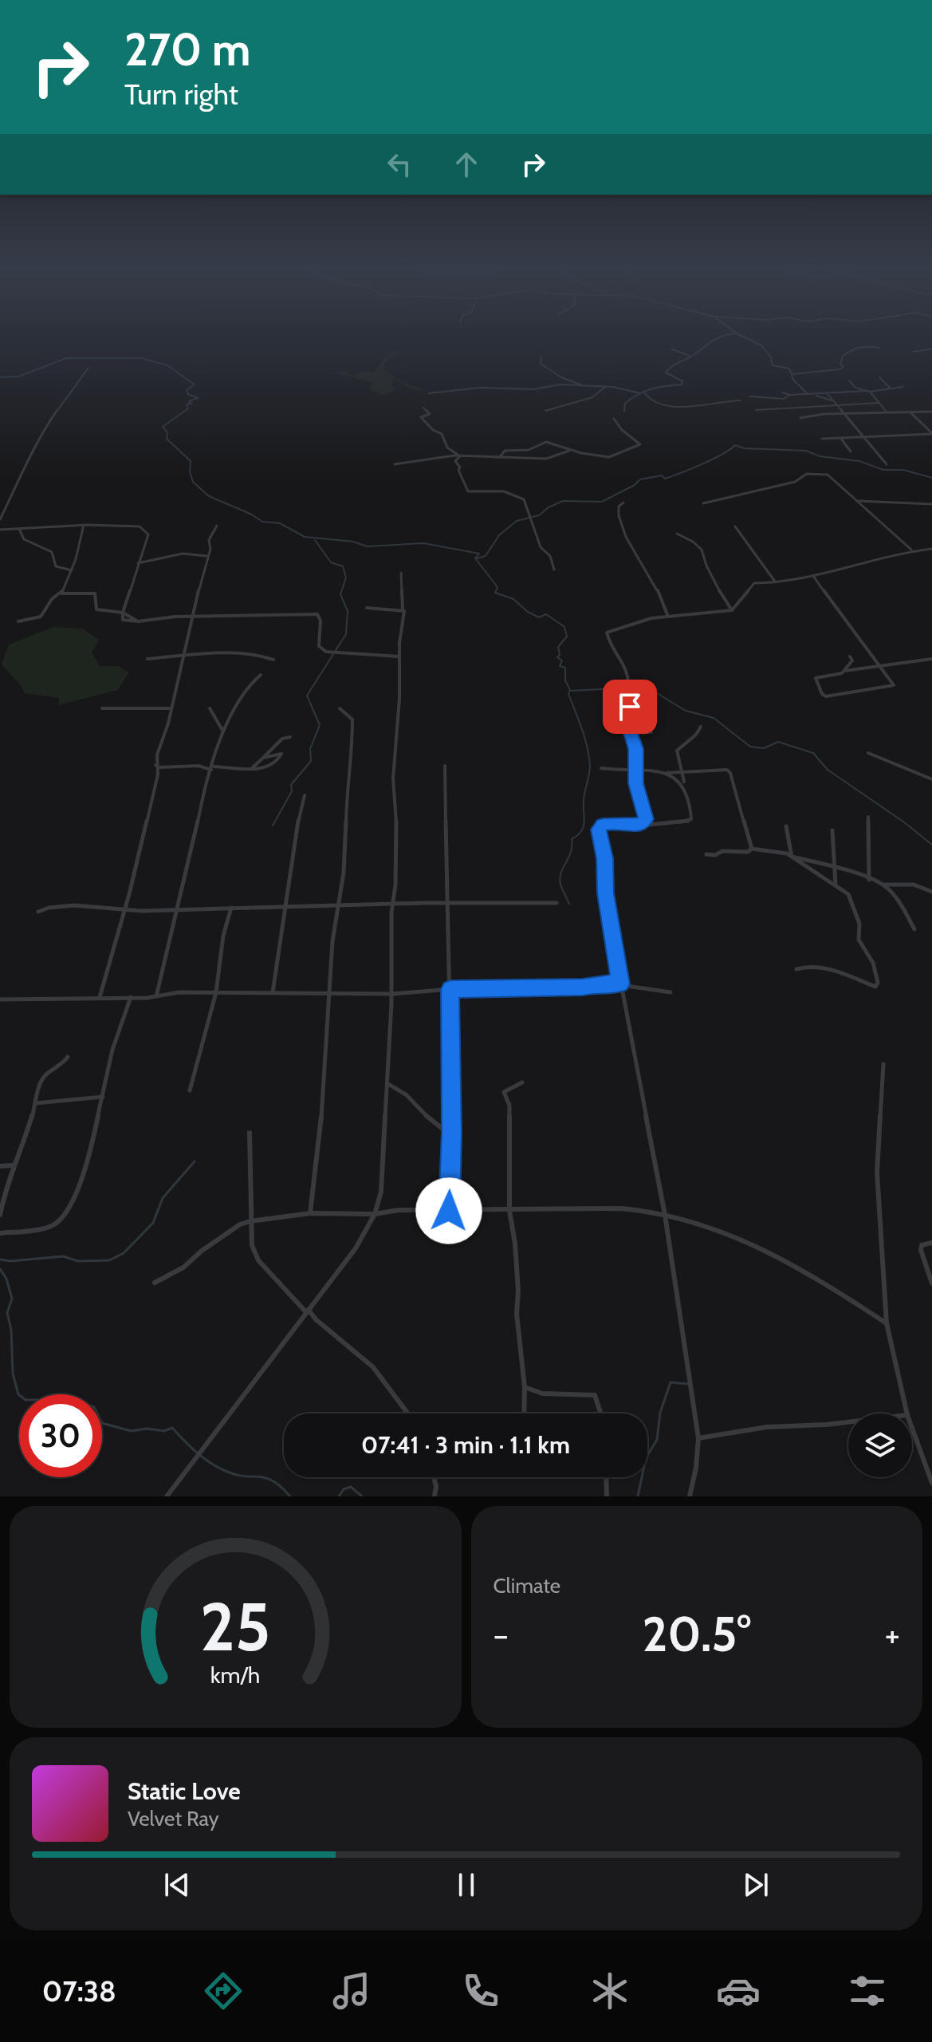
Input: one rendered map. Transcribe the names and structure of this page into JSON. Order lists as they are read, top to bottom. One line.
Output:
{"page":{"turn":["270 m","Turn right"],"limit":"30","trip":"07:41 · 3 min · 1.1 km","tile":"Climate","heat":["−","20.5°","+"],"song":["Static Love","Velvet Ray"],"tabs":"07:38","gauge":["25","km/h"]}}
